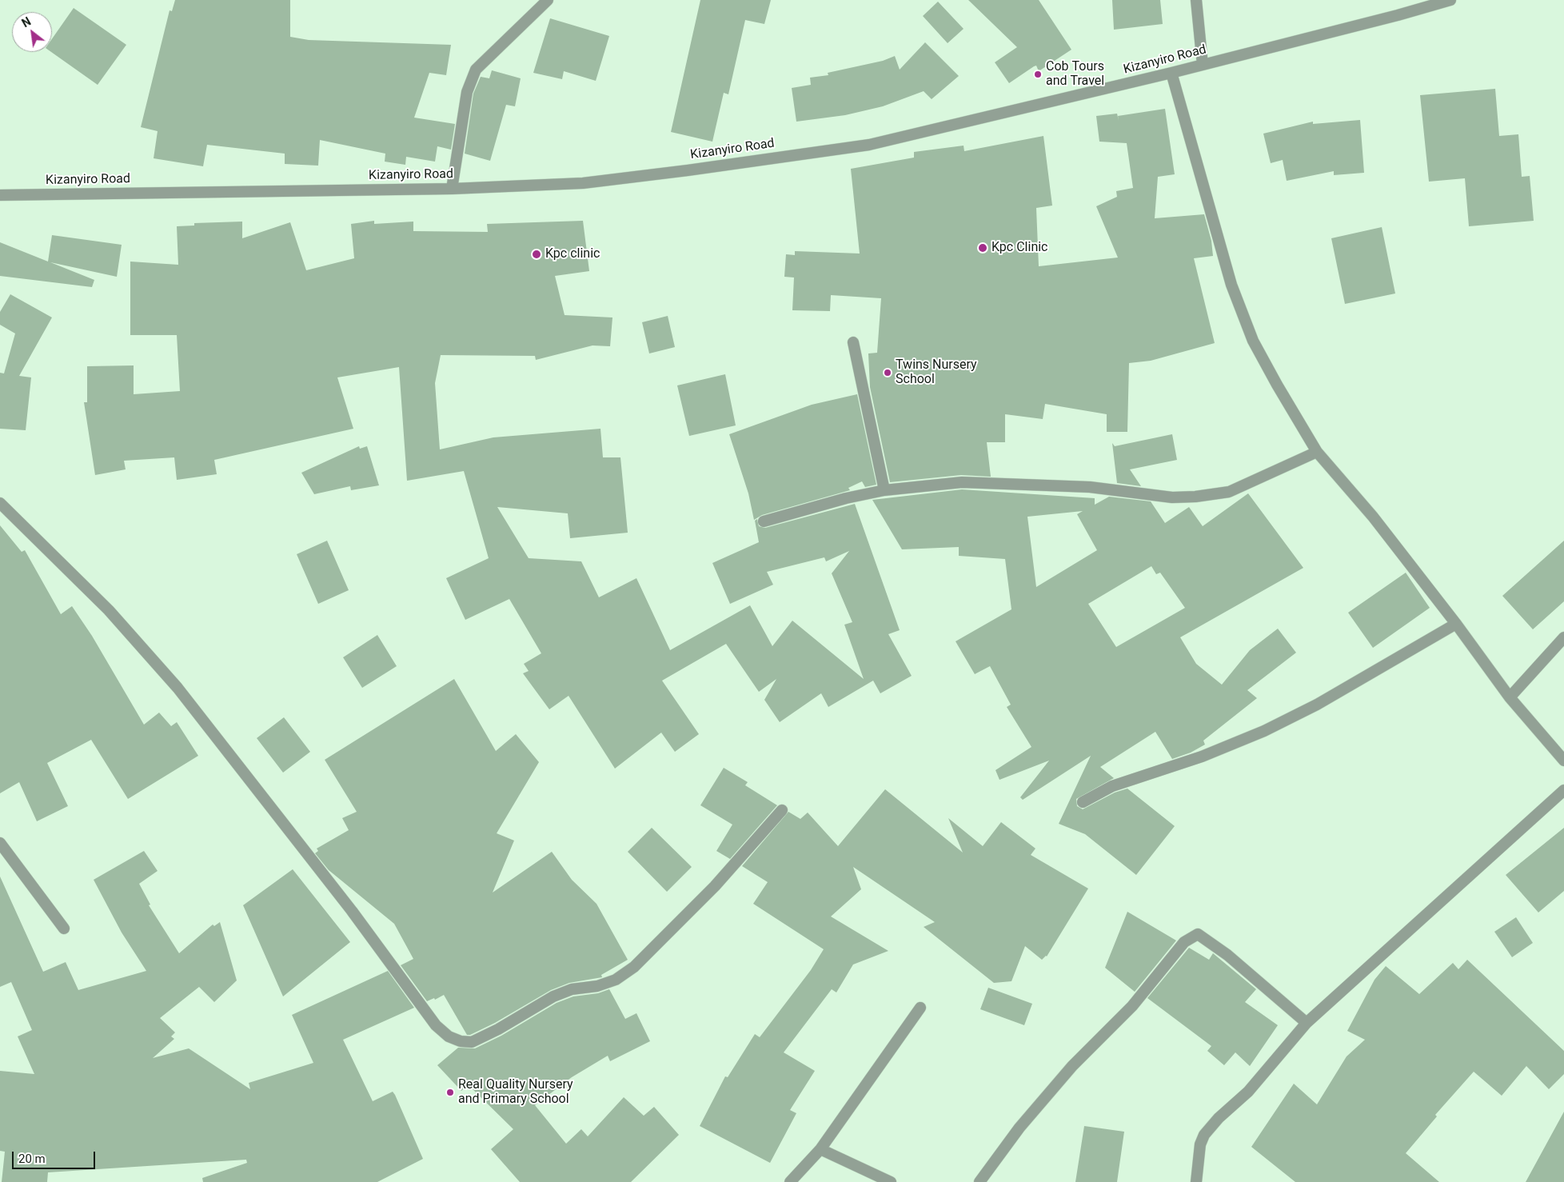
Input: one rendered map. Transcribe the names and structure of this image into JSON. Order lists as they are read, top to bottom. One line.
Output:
{"streets":{"street":["Kizanyiro Road"]},"places":["Cob Tours and Travel","Kpc Clinic","Kpc clinic","Twins Nursery School","Real Quality Nursery and Primary School"],"scale_bar":"20 m","north":"top left"}
